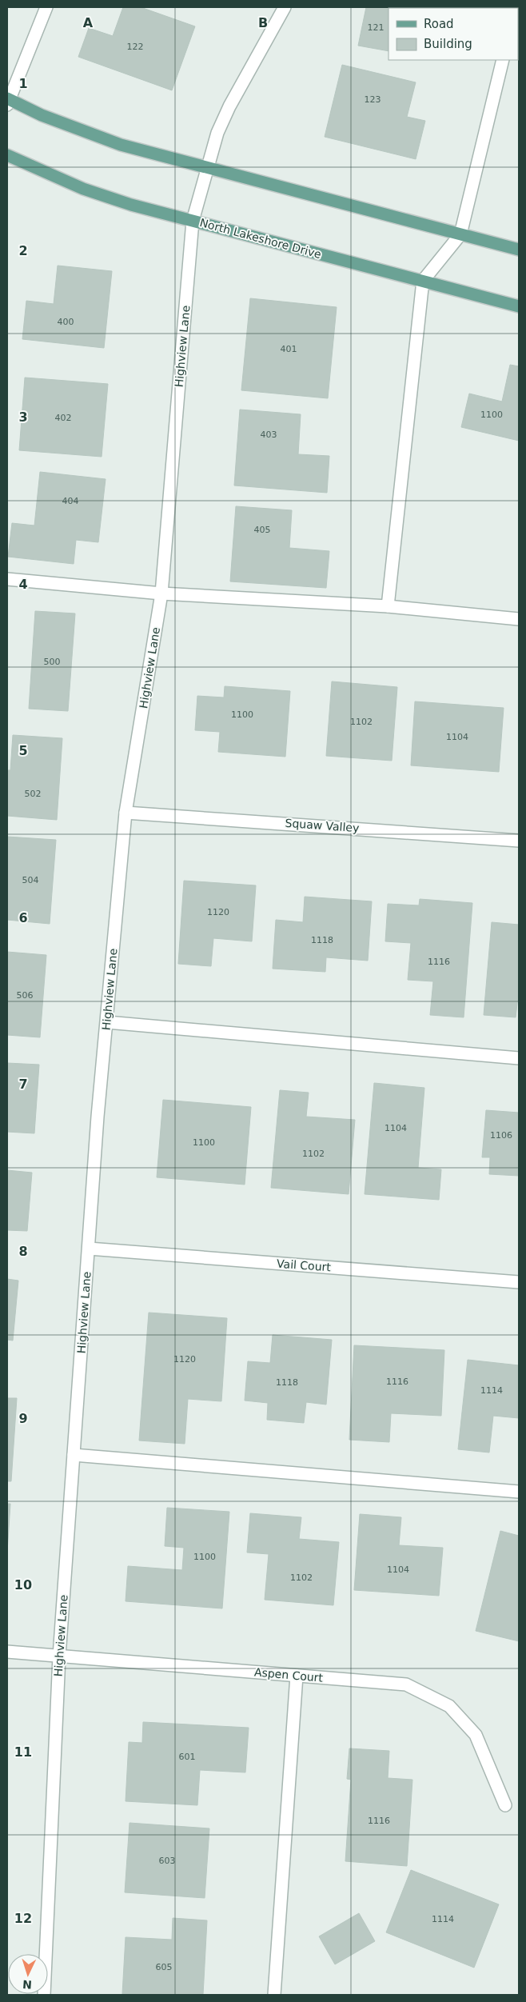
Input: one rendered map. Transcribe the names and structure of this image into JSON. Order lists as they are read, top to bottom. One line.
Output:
{"streets":{"main road":["North Lakeshore Drive"],"street":["Highview Lane","Squaw Valley","Vail Court","Aspen Court"]},"crossings":[["North Lakeshore Drive","Highview Lane"],["Highview Lane","Squaw Valley"],["Highview Lane","Vail Court"],["Highview Lane","Aspen Court"]],"house_numbers":["121","122","123","400","401","1100","402","403","404","405","500","1100","1102","1104","502","504","1120","1118","1116","506","1104","1106","1100","1102","1120","1116","1118","1114","1100","1104","1102","601","1116","603","1114","605"],"legend":["Road","Building"],"north":"bottom","grid":{"columns":["A","B"],"rows":["1","2","3","4","5","6","7","8","9","10","11","12"]}}
